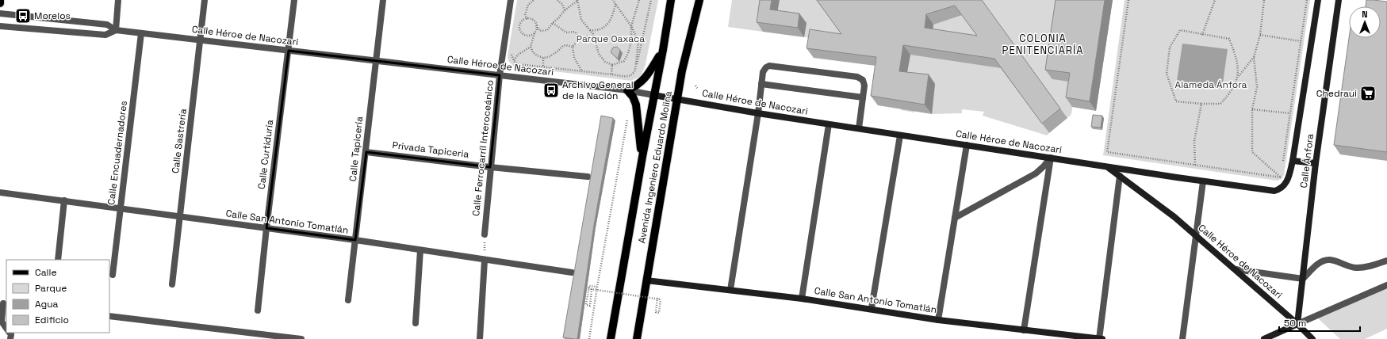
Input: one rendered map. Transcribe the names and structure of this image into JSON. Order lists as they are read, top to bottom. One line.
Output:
{"streets":{"main road":["Avenida Ingeniero Eduardo Molina"],"street":["Calle Héroe de Nacozari","Calle Sastrería","Calle Ferrocarril Interoceánico","Calle Tapicería","Privada Tapiceria","Calle Encuadernadores","Calle Curtiduría","Calle Ánfora","Calle San Antonio Tomatlán"]},"crossings":[["Calle Héroe de Nacozari","Calle Sastrería"],["Calle Héroe de Nacozari","Calle Ferrocarril Interoceánico"],["Calle Héroe de Nacozari","Calle Tapicería"],["Calle Héroe de Nacozari","Calle Encuadernadores"],["Calle Héroe de Nacozari","Calle Curtiduría"],["Calle Héroe de Nacozari","Calle Ánfora"],["Calle Héroe de Nacozari","Avenida Ingeniero Eduardo Molina"],["Calle Sastrería","Calle San Antonio Tomatlán"],["Calle Ferrocarril Interoceánico","Privada Tapiceria"],["Calle Tapicería","Privada Tapiceria"],["Calle Tapicería","Calle San Antonio Tomatlán"],["Calle Encuadernadores","Calle San Antonio Tomatlán"],["Calle Curtiduría","Calle San Antonio Tomatlán"],["Avenida Ingeniero Eduardo Molina","Calle San Antonio Tomatlán"]],"districts":["COLONIA PENITENCIARÍA"],"parks":["Parque Oaxaca","Alameda Ánfora"],"places":{"bus stop":["Morelos","Archivo General de la Nación"],"supermarket":["Chedraui"]},"legend":["Calle","Parque","Agua","Edificio"],"scale_bar":"50 m","north":"top"}
